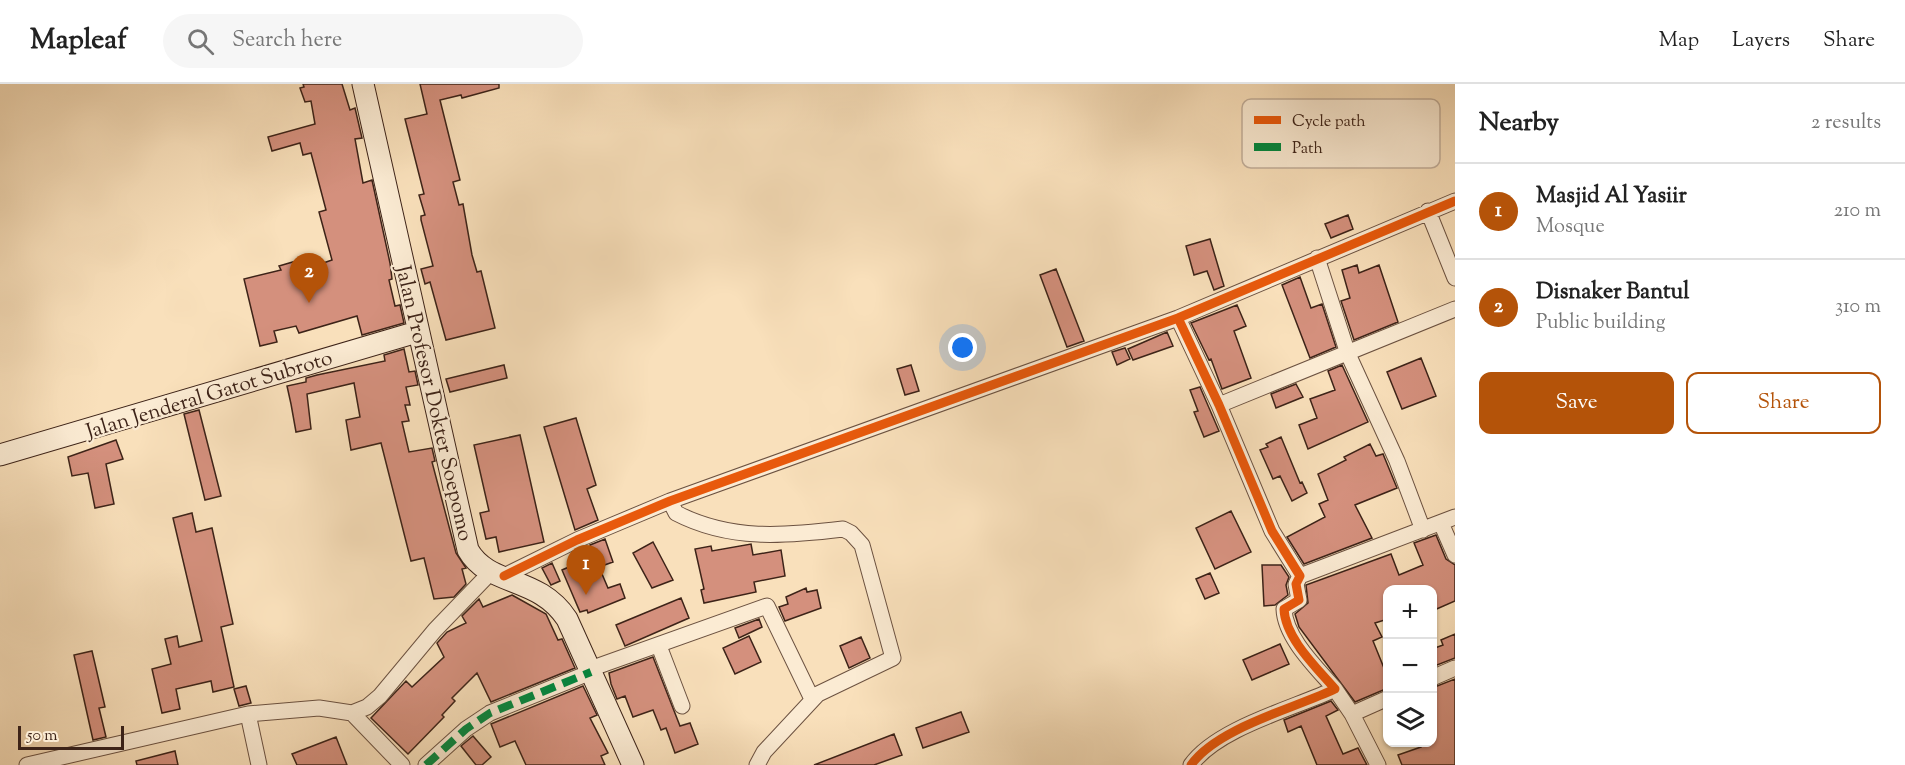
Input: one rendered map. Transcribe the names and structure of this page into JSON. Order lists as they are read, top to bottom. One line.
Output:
{"streets":{"main road":["Jalan Jenderal Gatot Subroto","Jalan Profesor Dokter Soepomo"]},"crossings":[["Jalan Jenderal Gatot Subroto","Jalan Profesor Dokter Soepomo"]],"legend":["Cycle path","Path"],"scale_bar":"50 m","page":{"header":"Mapleaf","search":"Search here","nav":["Map","Layers","Share"],"heading":["Nearby","2 results"],"list":[{"mark":"1","name":"Masjid Al Yasiir","note":"Mosque","value":"210 m"},{"mark":"2","name":"Disnaker Bantul","note":"Public building","value":"310 m"}],"pins":["2","1"],"buttons":["Save","Share"],"map_buttons":["+","−"],"scale":"50 m"}}
